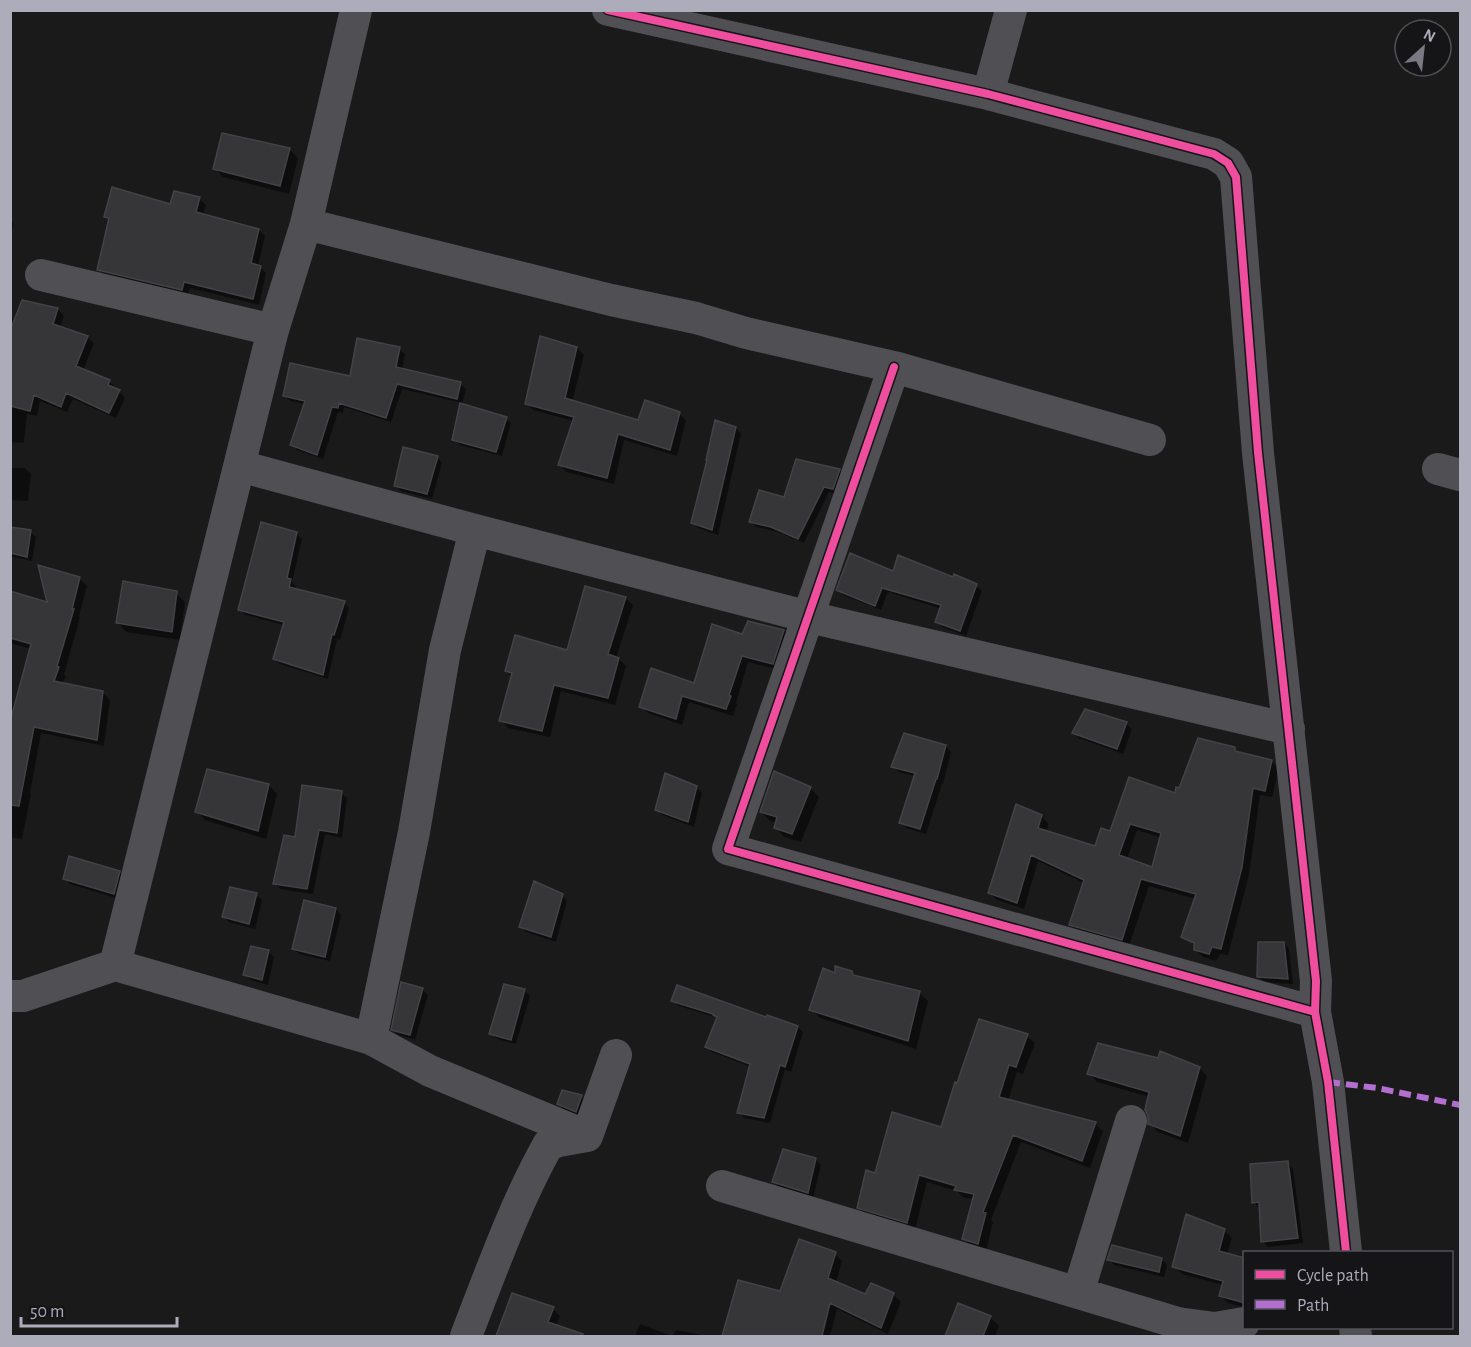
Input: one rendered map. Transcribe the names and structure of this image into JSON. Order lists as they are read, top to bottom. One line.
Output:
{"legend":["Cycle path","Path"],"scale_bar":"50 m","north":"top right"}
